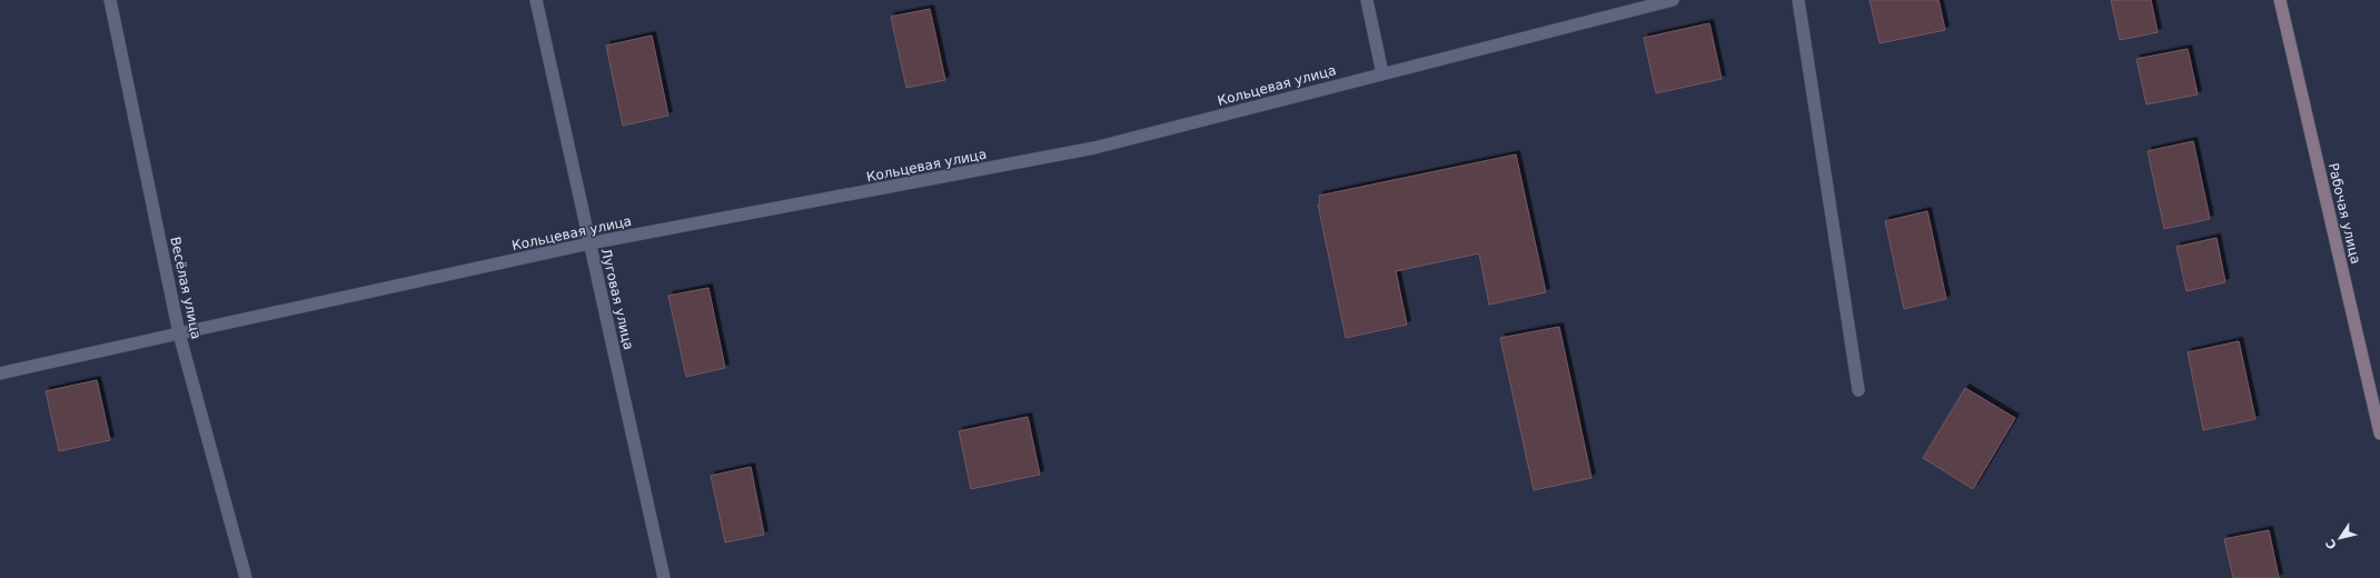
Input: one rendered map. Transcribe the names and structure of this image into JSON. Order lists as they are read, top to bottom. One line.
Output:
{"streets":{"main road":["Рабочая улица"],"street":["Кольцевая улица","Весёлая улица","Луговая улица"]},"crossings":[["Кольцевая улица","Весёлая улица"],["Кольцевая улица","Луговая улица"]],"north":"bottom left"}
